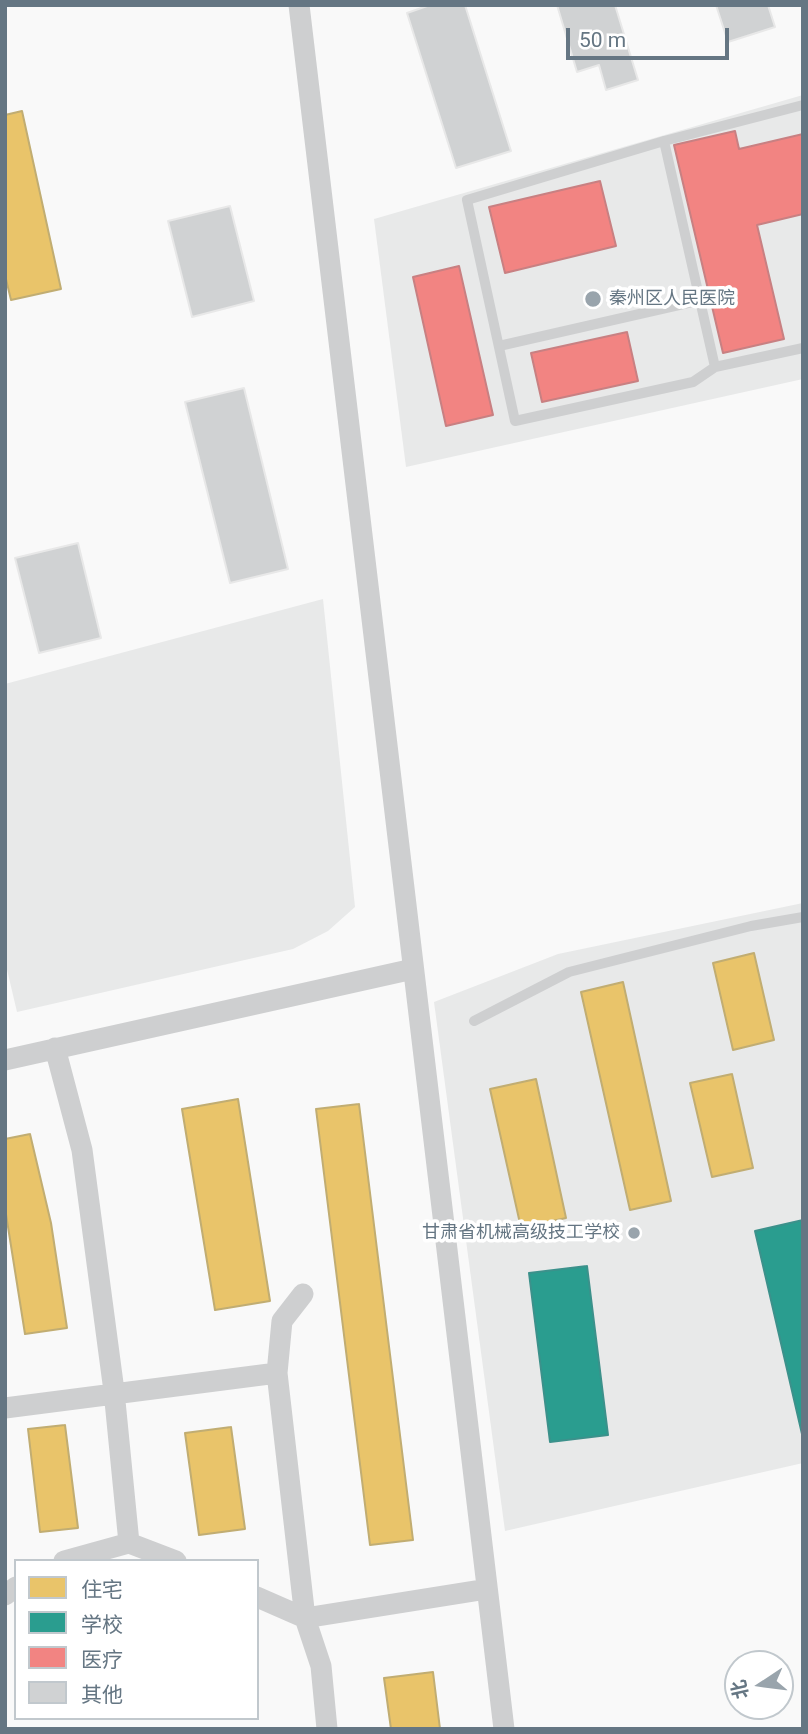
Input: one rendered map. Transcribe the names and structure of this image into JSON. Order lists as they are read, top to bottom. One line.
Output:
{"places":["秦州区人民医院","甘肃省机械高级技工学校"],"legend":["住宅","学校","医疗","其他"],"scale_bar":"50 m","north":"left"}
